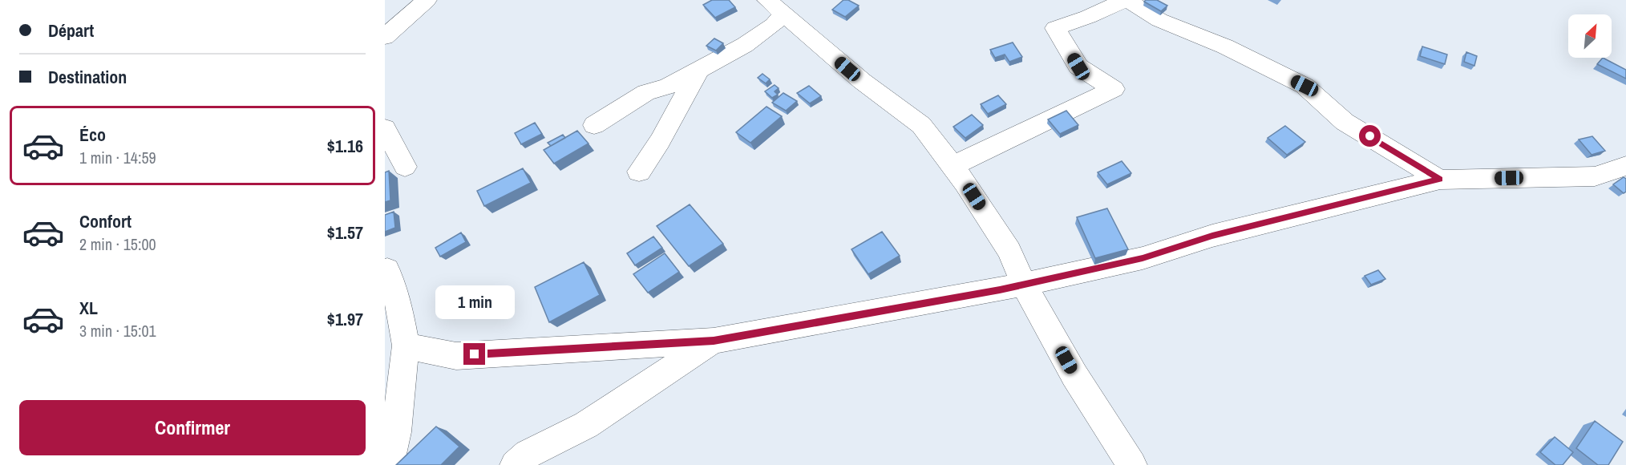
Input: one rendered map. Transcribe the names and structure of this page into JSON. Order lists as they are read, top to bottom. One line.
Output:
{"north":"top right","page":{"banner":["Départ","Destination"],"list":[{"name":"Éco","note":"1 min · 14:59","value":"$1.16"},{"name":"Confort","note":"2 min · 15:00","value":"$1.57"},{"name":"XL","note":"3 min · 15:01","value":"$1.97"}],"bubble":"1 min","buttons":"Confirmer"}}
